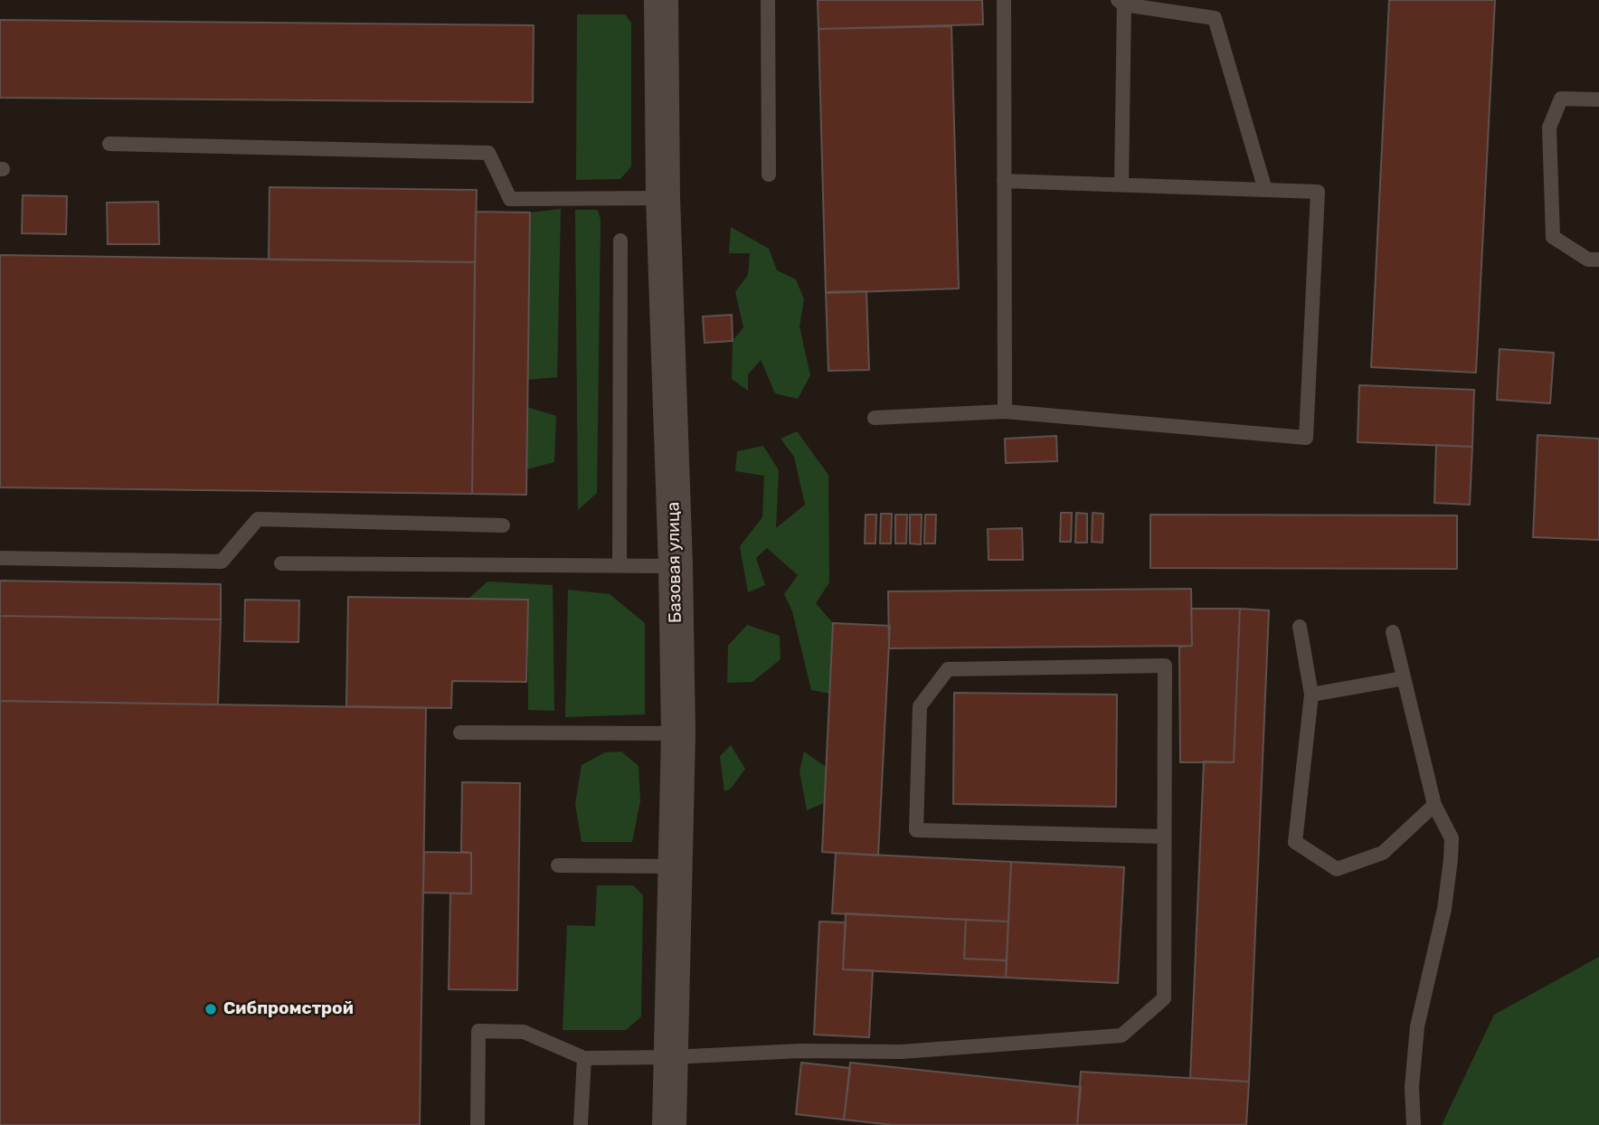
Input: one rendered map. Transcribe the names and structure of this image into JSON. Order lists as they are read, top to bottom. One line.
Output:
{"streets":{"street":["Базовая улица"]},"places":["Сибпромстрой"]}
